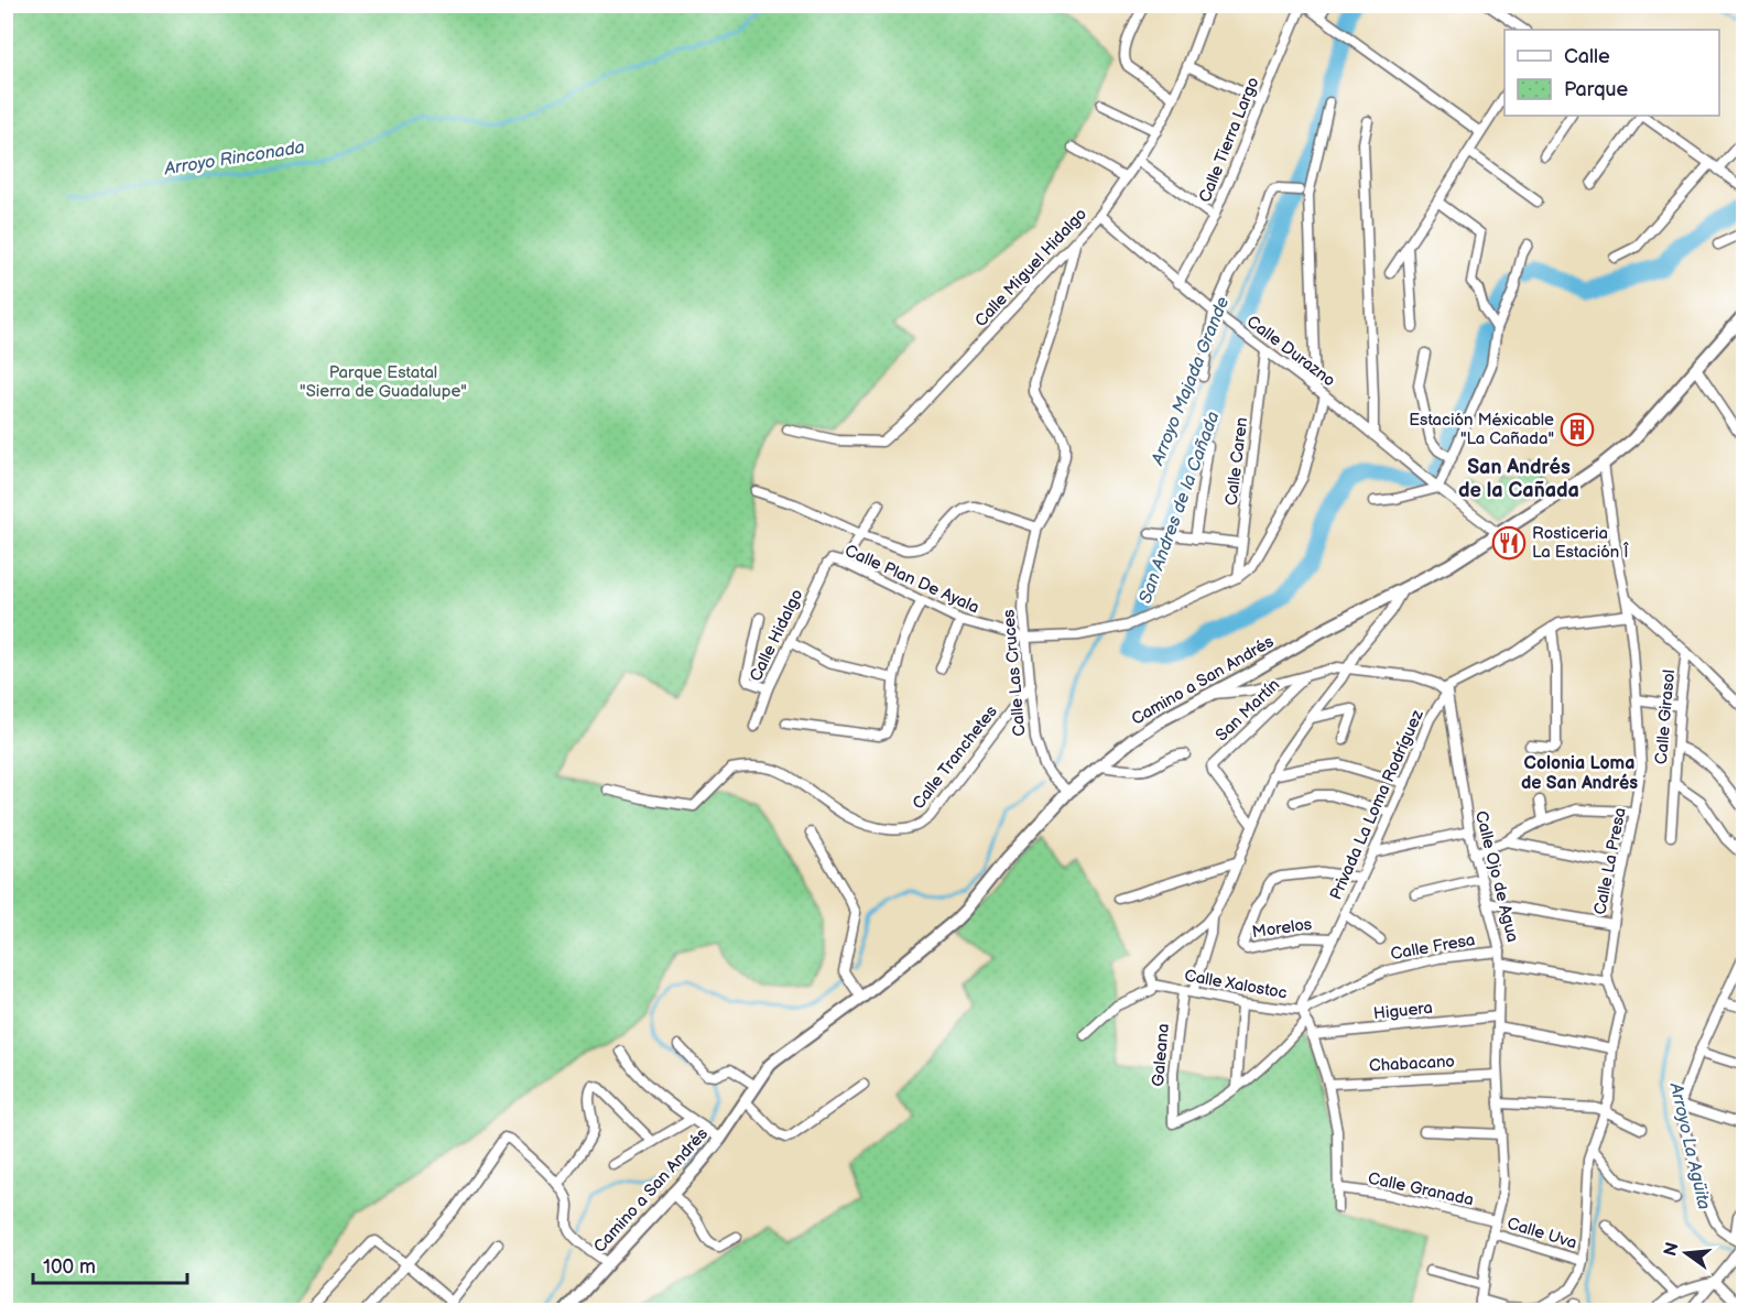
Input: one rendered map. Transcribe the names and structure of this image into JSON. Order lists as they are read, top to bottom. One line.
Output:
{"streets":{"street":["Calle Tierra Largo","Calle Miguel Hidalgo","Calle Durazno","Calle Caren","Calle Plan De Ayala","Calle Hidalgo","Calle Las Cruces","Camino a San Andrés","San Martín","Calle Girasol","Calle Tranchetes","Privada La Loma Rodríguez","Calle La Presa","Calle Ojo de Agua","Morelos","Calle Fresa","Calle Xalostoc","Higuera","Galeana","Chabacano","Calle Granada","Calle Uva"]},"crossings":[["Calle Tierra Largo","Calle Durazno"],["Calle Miguel Hidalgo","Calle Durazno"],["Calle Miguel Hidalgo","Calle Las Cruces"],["Calle Durazno","Calle Caren"],["Calle Durazno","Calle Plan De Ayala"],["Calle Durazno","Camino a San Andrés"],["Calle Caren","Calle Plan De Ayala"],["Calle Plan De Ayala","Calle Hidalgo"],["Calle Plan De Ayala","Calle Las Cruces"],["Calle Las Cruces","Camino a San Andrés"],["Calle Las Cruces","Calle Tranchetes"],["Camino a San Andrés","Calle La Presa"],["Privada La Loma Rodríguez","Calle La Presa"],["Privada La Loma Rodríguez","Calle Ojo de Agua"],["Privada La Loma Rodríguez","Morelos"],["Privada La Loma Rodríguez","Calle Fresa"],["Privada La Loma Rodríguez","Calle Xalostoc"],["Calle La Presa","Higuera"],["Calle La Presa","Calle Uva"],["Calle Ojo de Agua","Calle Fresa"],["Calle Ojo de Agua","Higuera"],["Calle Ojo de Agua","Chabacano"],["Calle Ojo de Agua","Calle Granada"],["Calle Ojo de Agua","Calle Uva"],["Calle Fresa","Calle Xalostoc"],["Calle Xalostoc","Higuera"],["Calle Xalostoc","Galeana"],["Calle Xalostoc","Chabacano"],["Calle Xalostoc","Calle Granada"]],"districts":["San Andrés de la Cañada","Colonia Loma de San Andrés"],"water":["Arroyo Rinconada","Arroyo Majada Grande","San Andres de la Cañada","Arroyo La Agüita"],"parks":["Parque Estatal \"Sierra de Guadalupe\""],"places":{"building":["Estación Méxicable \"La Cañada\""],"restaurant":["Rosticeria La Estación Î"]},"legend":["Calle","Parque"],"scale_bar":"100 m","north":"left"}
